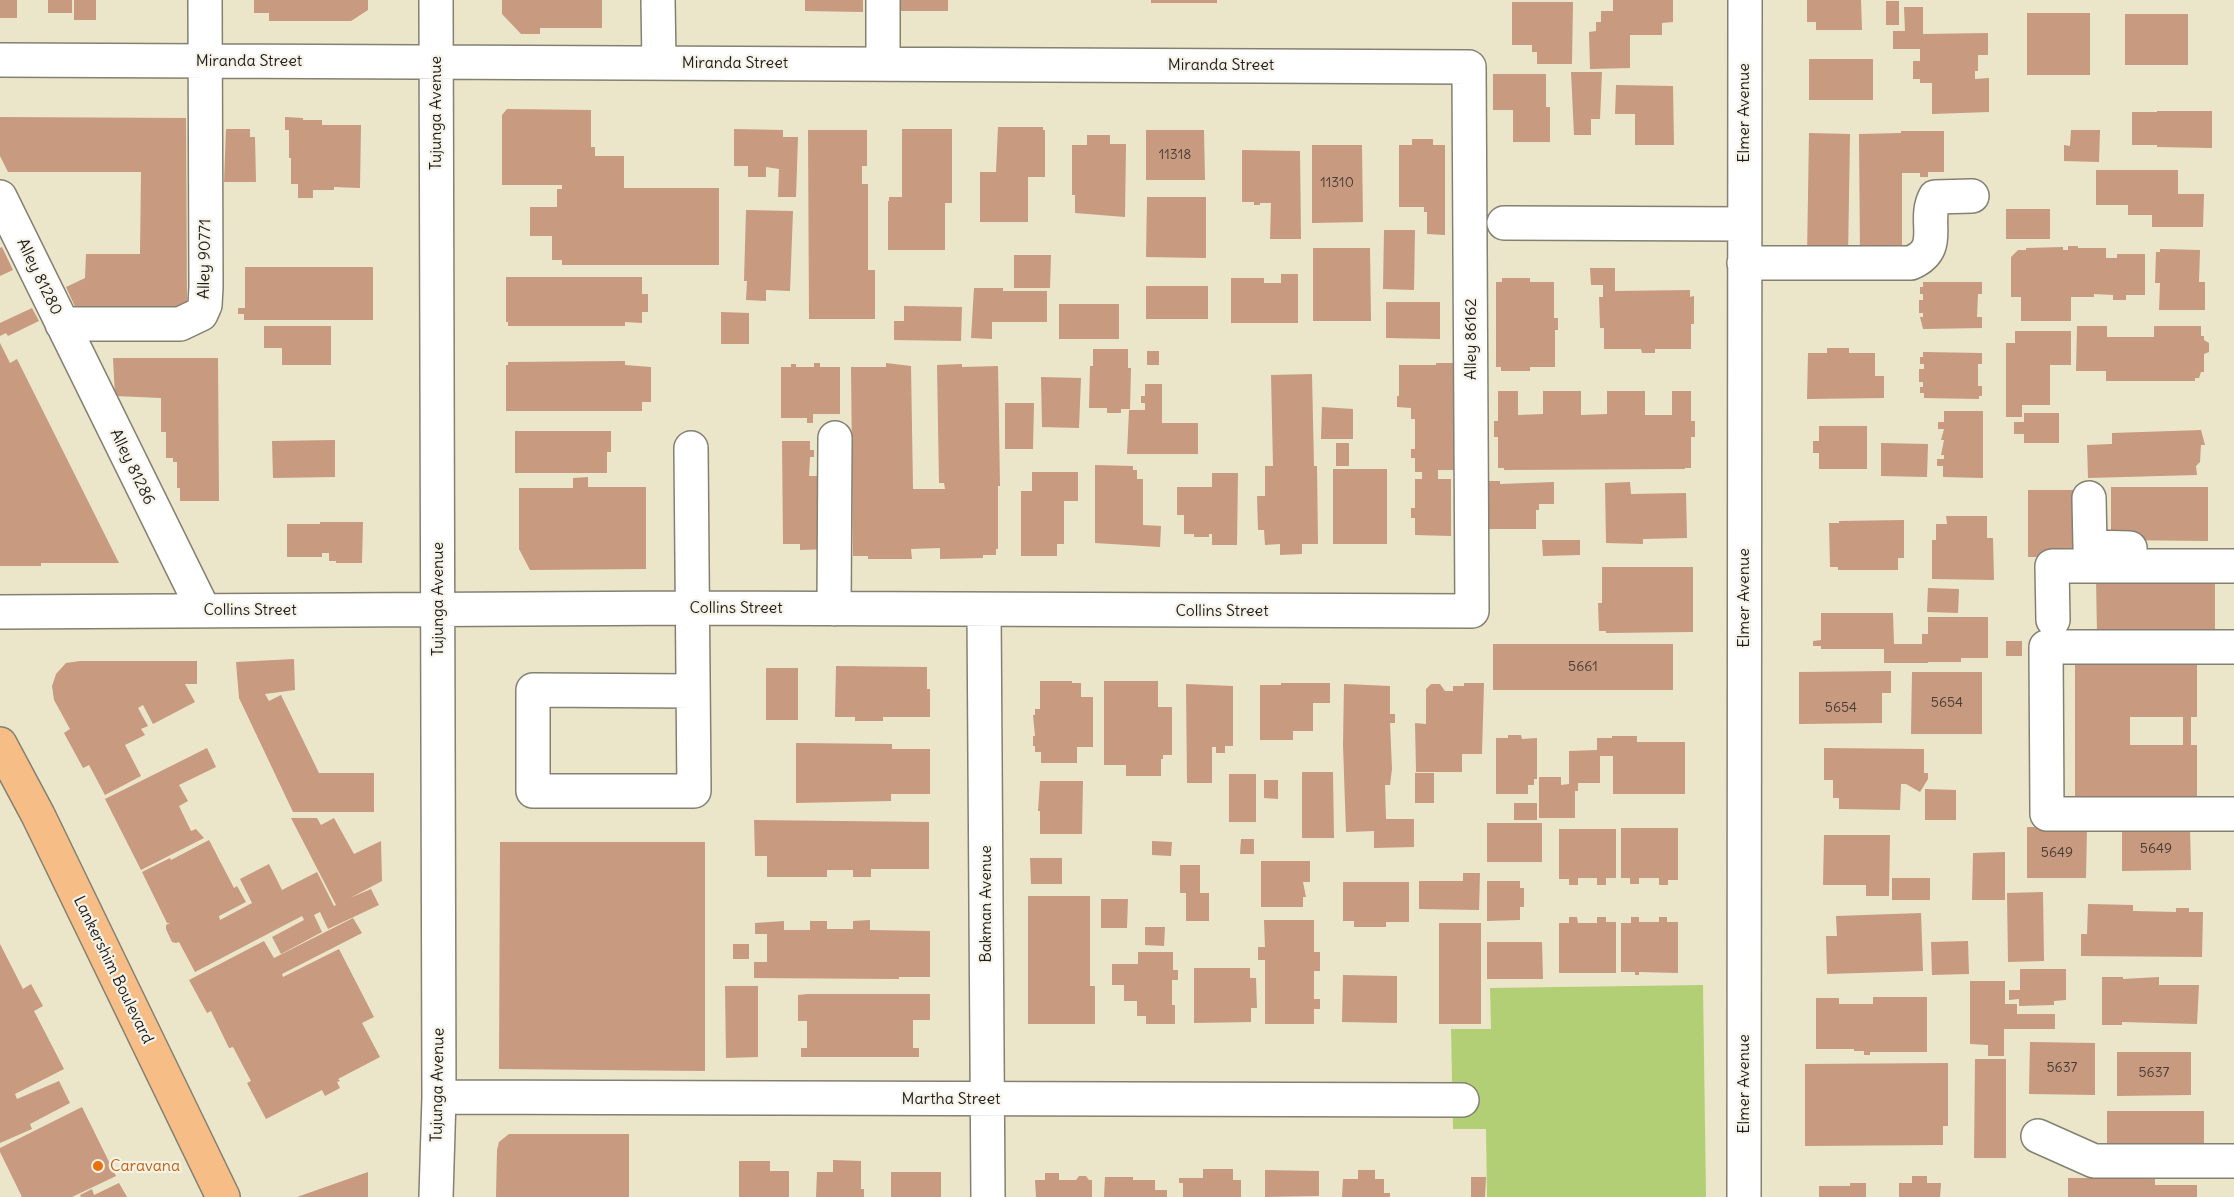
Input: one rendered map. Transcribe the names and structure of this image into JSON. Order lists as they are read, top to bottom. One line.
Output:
{"streets":{"main road":["Lankershim Boulevard"],"street":["Miranda Street","Tujunga Avenue","Elmer Avenue","Alley 90771","Alley 81280","Alley 86162","Alley 81286","Collins Street","Bakman Avenue","Martha Street"]},"crossings":[["Miranda Street","Tujunga Avenue"],["Miranda Street","Alley 90771"],["Miranda Street","Alley 86162"],["Tujunga Avenue","Collins Street"],["Tujunga Avenue","Martha Street"],["Alley 90771","Alley 81280"],["Alley 90771","Alley 81286"],["Alley 81280","Alley 81286"],["Alley 86162","Collins Street"],["Alley 81286","Collins Street"],["Collins Street","Bakman Avenue"],["Bakman Avenue","Martha Street"]],"places":["Caravana"],"house_numbers":["11318","11310","5661","5654","5654","5649","5649","5637","5637"]}
